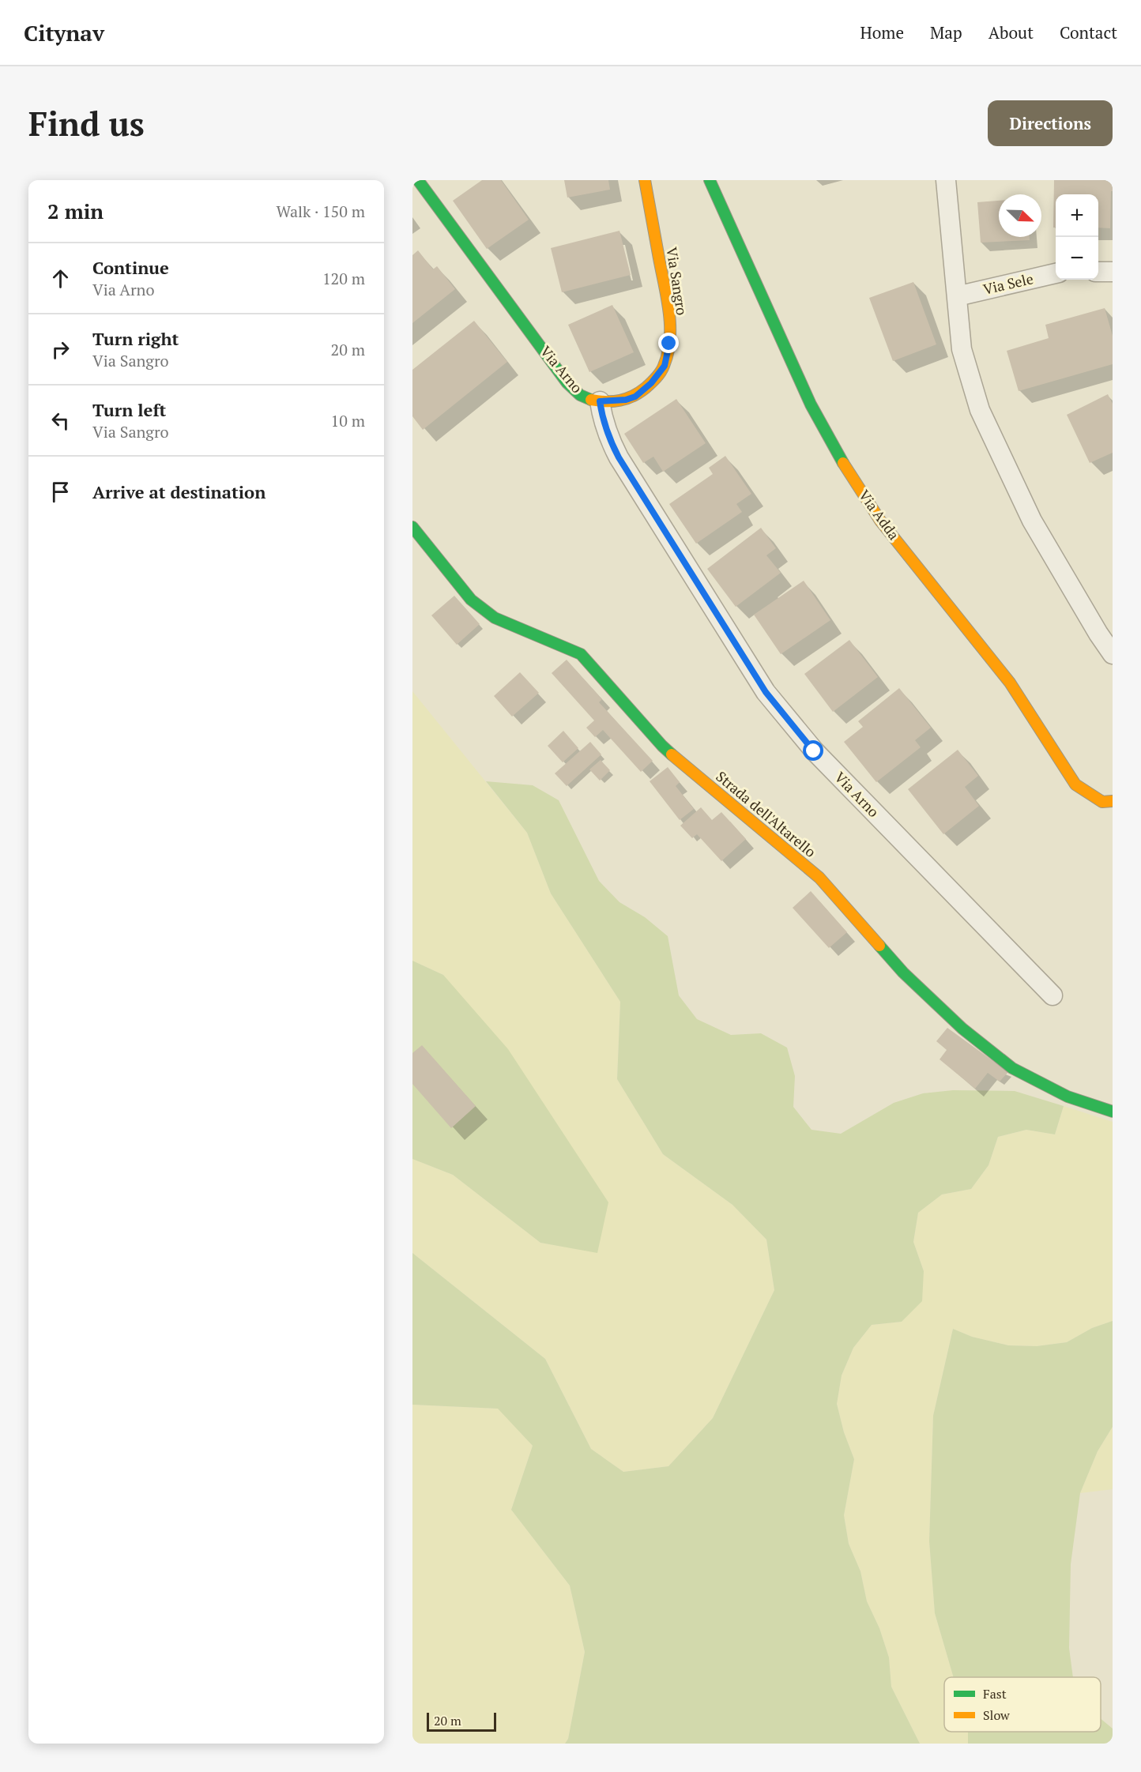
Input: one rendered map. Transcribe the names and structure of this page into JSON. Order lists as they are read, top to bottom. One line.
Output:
{"streets":{"street":["Via Sangro","Via Sele","Via Arno","Via Adda","Strada dell'Altarello"]},"crossings":[["Via Sangro","Via Arno"]],"legend":["Fast","Slow"],"scale_bar":"20 m","north":"bottom right","page":{"header":"Citynav","nav":["Home","Map","About","Contact"],"buttons":"Directions","title":"Find us","heading":["2 min","Walk · 150 m"],"map_buttons":["+","−"],"list":[["Continue","Via Arno","120 m"],["Turn right","Via Sangro","20 m"],["Turn left","Via Sangro","10 m"],"Arrive at destination"],"scale":"20 m"}}
